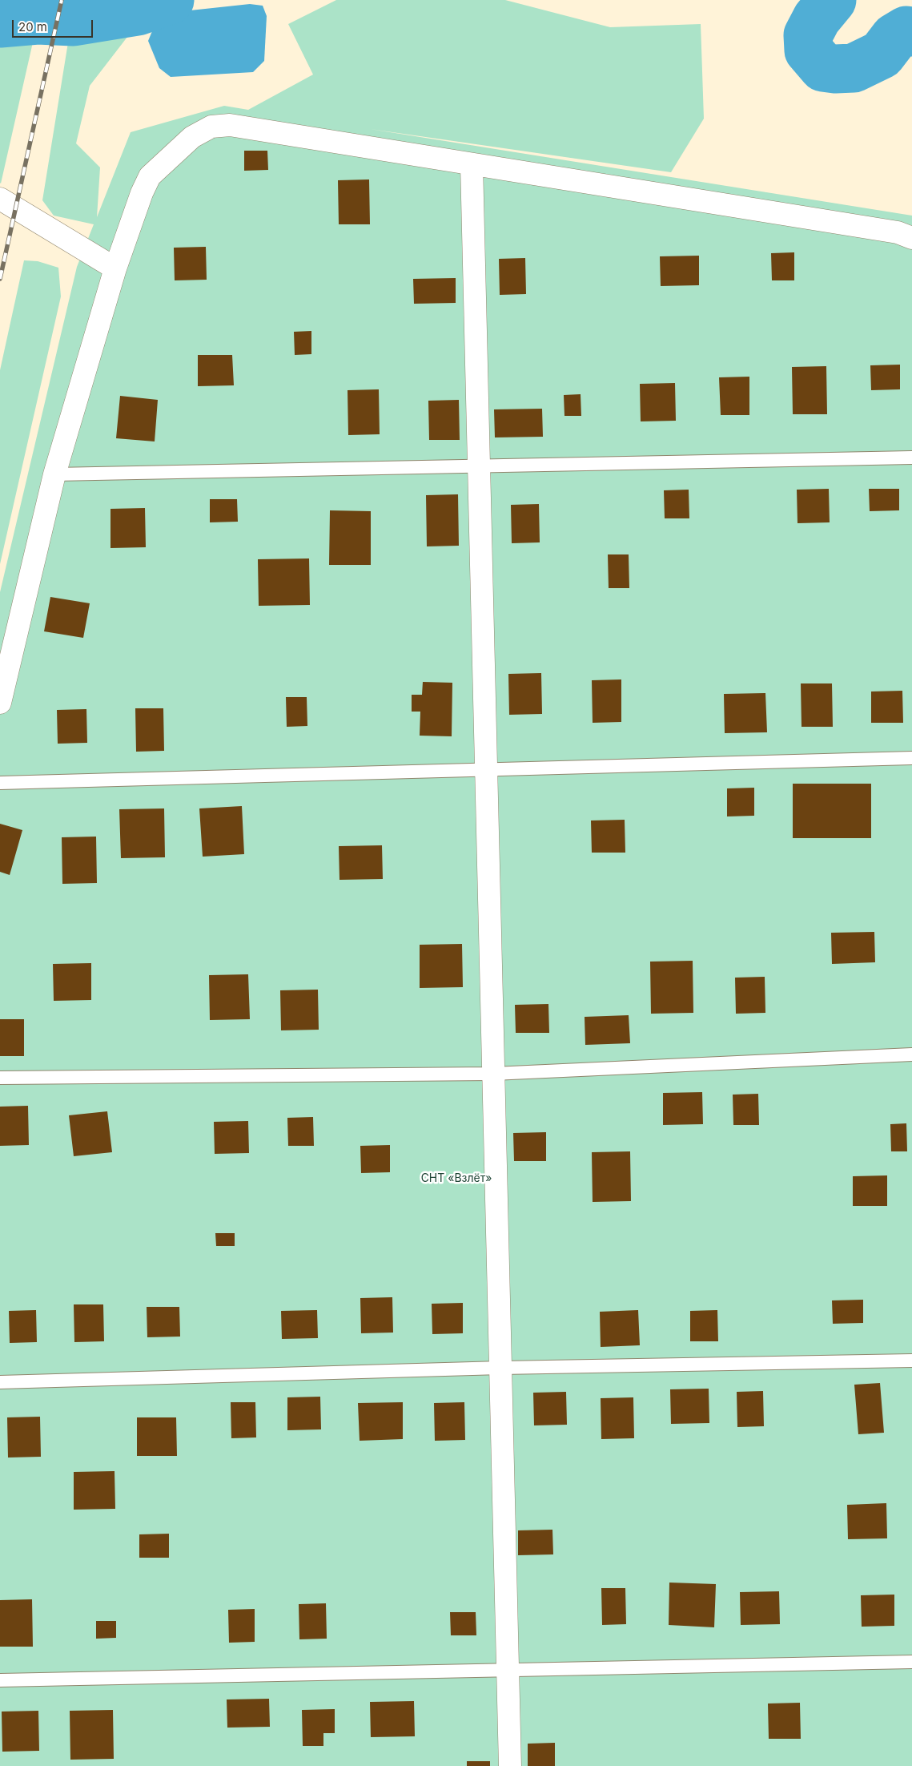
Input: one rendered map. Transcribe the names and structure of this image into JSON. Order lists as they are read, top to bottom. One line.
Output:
{"parks":["СНТ «Взлёт»"],"scale_bar":"20 m"}
